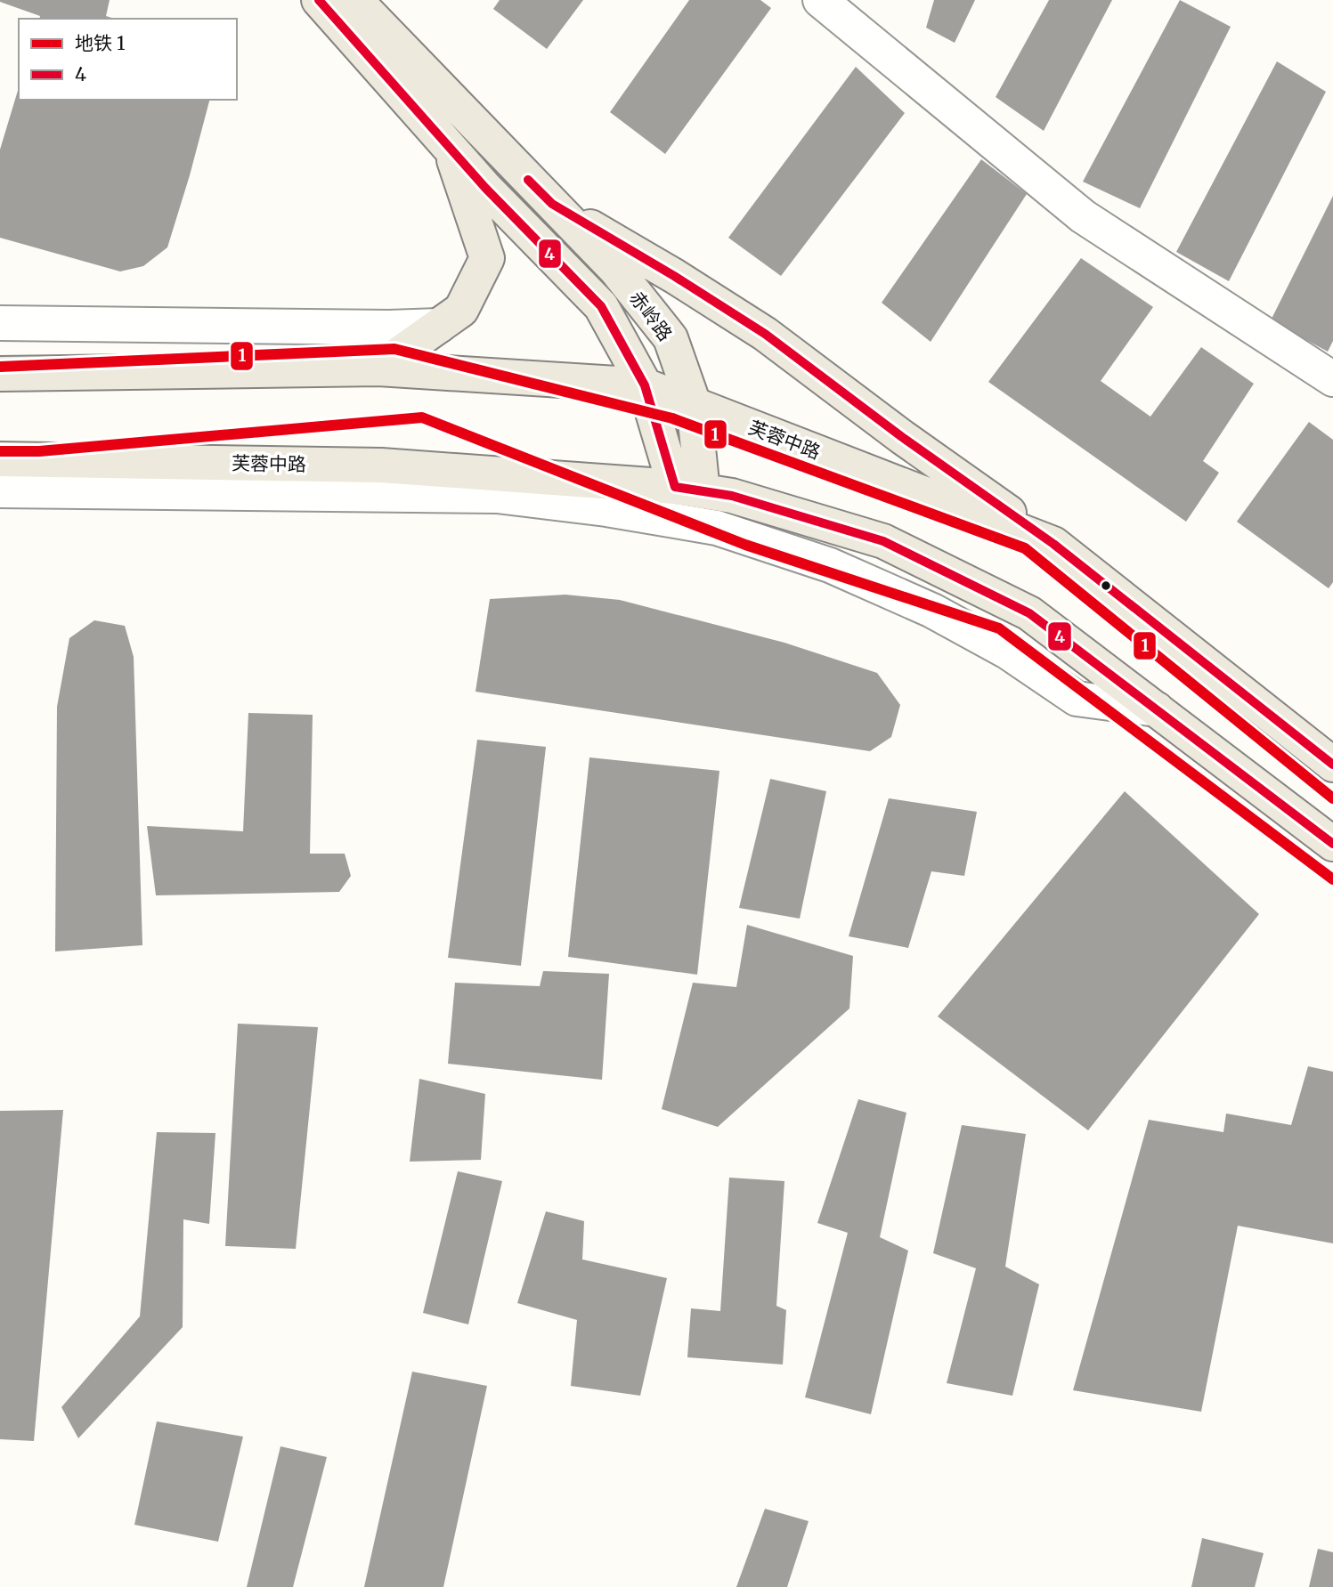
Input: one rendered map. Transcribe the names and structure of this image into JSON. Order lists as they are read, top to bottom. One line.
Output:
{"streets":{"main road":["赤岭路","芙蓉中路"]},"crossings":[["赤岭路","芙蓉中路"]],"lines":["transit line 4","metro line 1"],"legend":["地铁 1","4"]}
